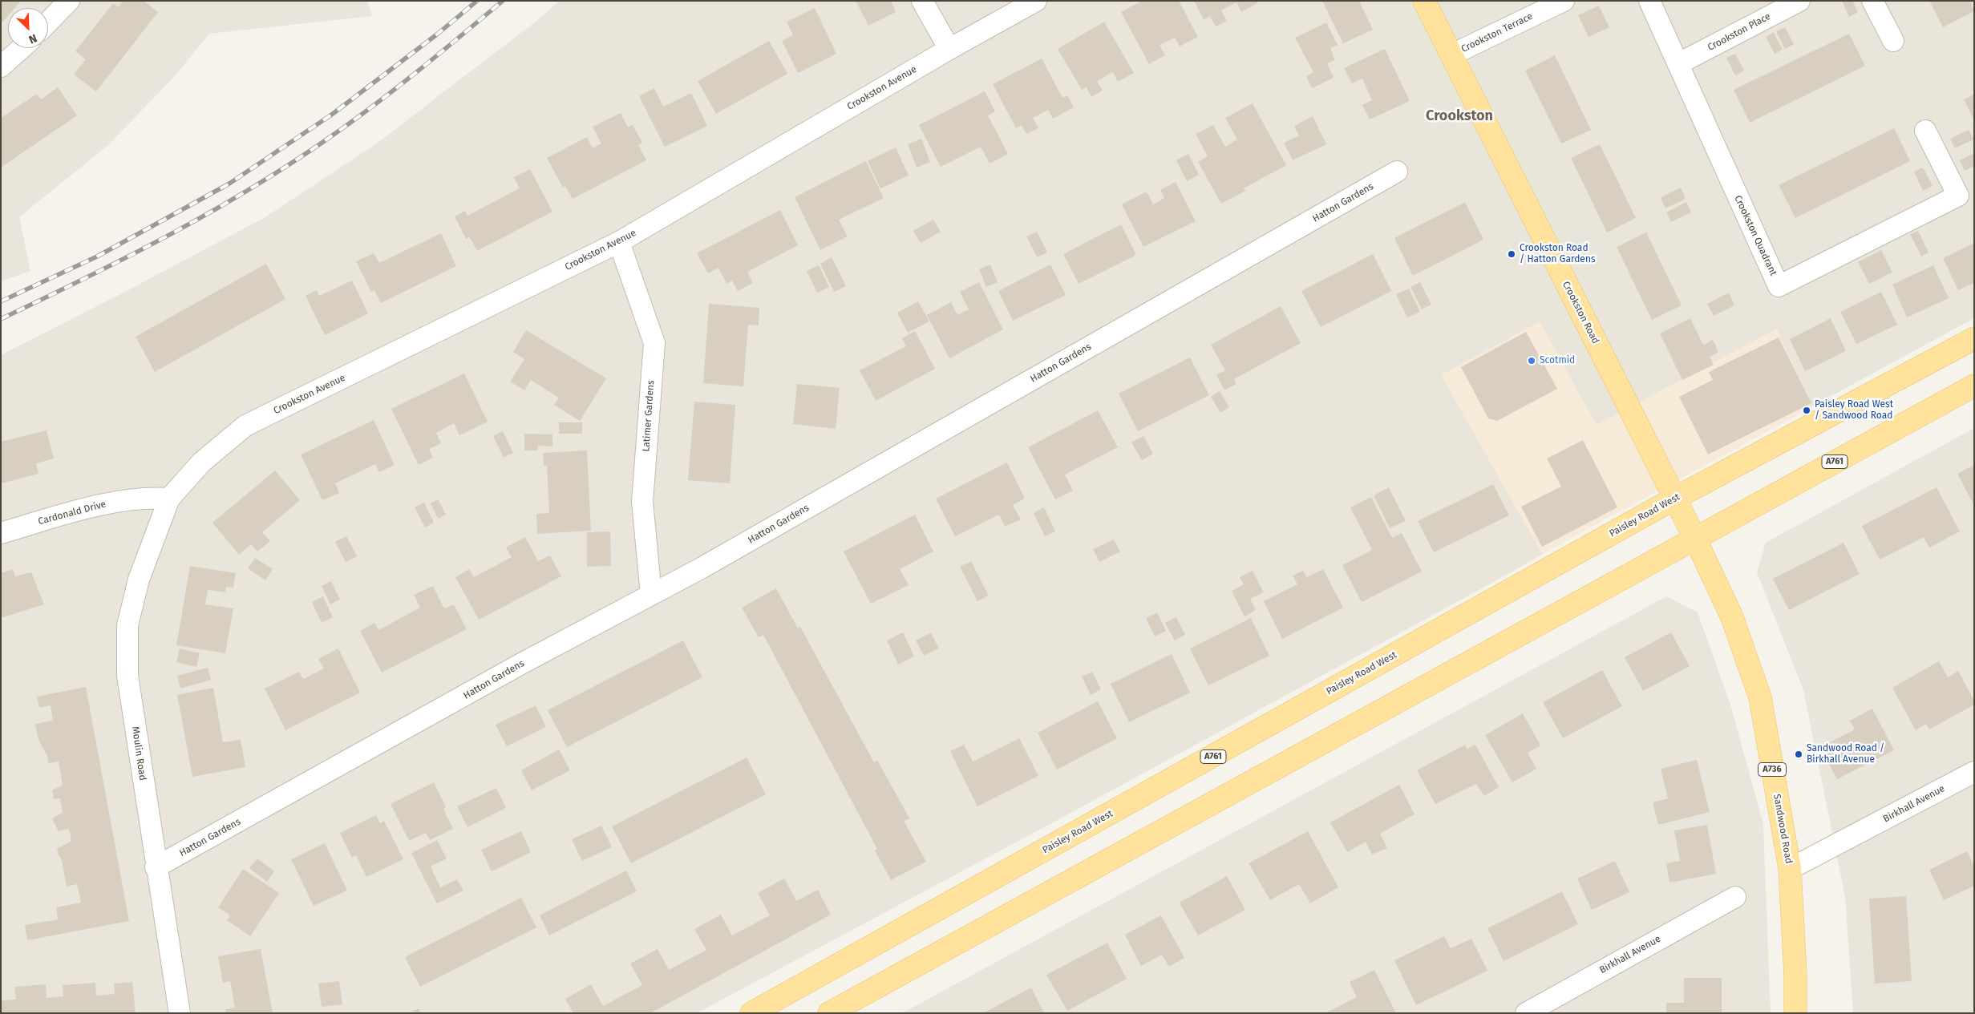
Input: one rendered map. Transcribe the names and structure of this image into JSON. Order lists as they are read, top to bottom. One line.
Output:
{"streets":{"main road":["Crookston Road","A761","Paisley Road West","A736","Sandwood Road"],"street":["Crookston Place","Crookston Terrace","Crookston Avenue","Hatton Gardens","Crookston Quadrant","Latimer Gardens","Cardonald Drive","Moulin Road","Birkhall Avenue"]},"crossings":[["Crookston Place","Crookston Quadrant"],["Crookston Terrace","Crookston Road"],["Crookston Avenue","Latimer Gardens"],["Crookston Avenue","Cardonald Drive"],["Crookston Avenue","Moulin Road"],["Hatton Gardens","Latimer Gardens"],["Hatton Gardens","Moulin Road"],["Crookston Road","A761"],["Crookston Road","Paisley Road West"],["Crookston Road","Sandwood Road"],["A761","Sandwood Road"],["Cardonald Drive","Moulin Road"],["Birkhall Avenue","Sandwood Road"]],"districts":["Crookston"],"places":["Crookston Road / Hatton Gardens","Scotmid","Paisley Road West / Sandwood Road","Sandwood Road / Birkhall Avenue"],"north":"bottom right"}
